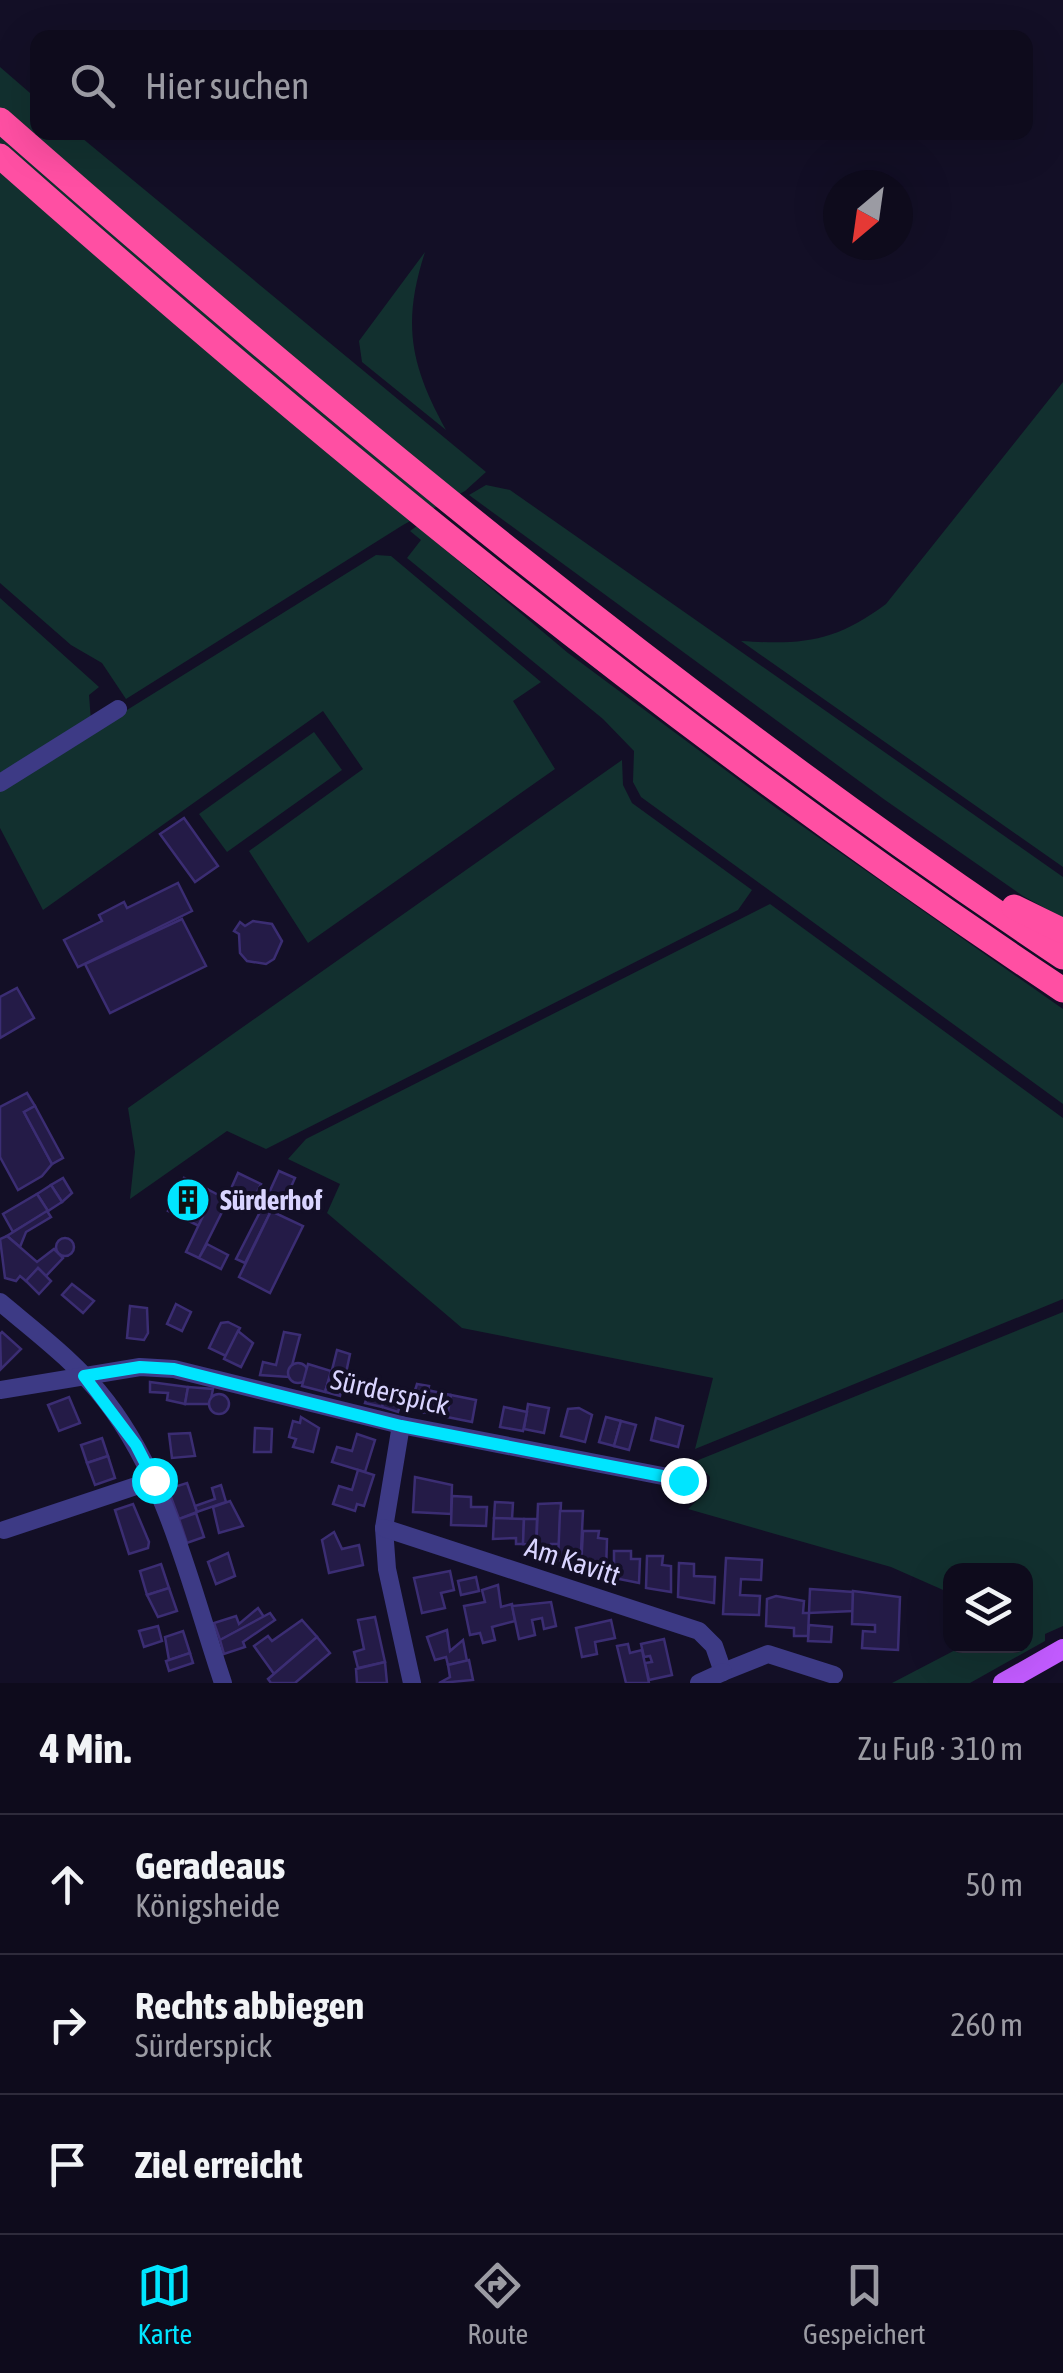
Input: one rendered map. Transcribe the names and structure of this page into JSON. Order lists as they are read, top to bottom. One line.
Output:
{"streets":{"street":["Sürderspick","Am Kavitt"]},"places":{"building":["Sürderhof"]},"north":"bottom left","page":{"search":"Hier suchen","heading":["4 Min.","Zu Fuß · 310 m"],"list":[["Geradeaus","Königsheide","50 m"],["Rechts abbiegen","Sürderspick","260 m"],"Ziel erreicht"],"nav":["Karte","Route","Gespeichert"]}}
